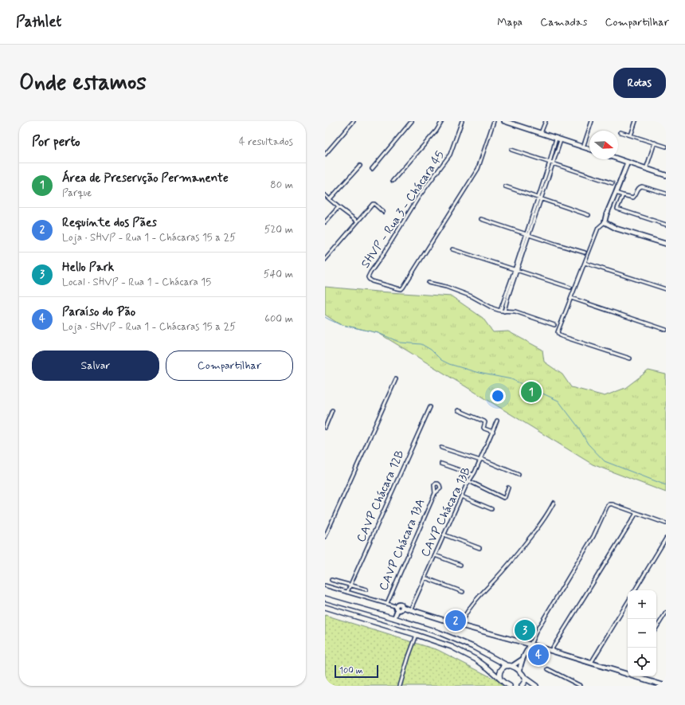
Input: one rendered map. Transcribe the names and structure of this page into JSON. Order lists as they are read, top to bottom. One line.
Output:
{"streets":{"street":["SHVP - Rua 3 - Chácara 45","CAVP Chácara 12B","CAVP Chácara 13B","CAVP Chácara 13A"]},"scale_bar":"100 m","north":"right","page":{"header":"Pathlet","nav":["Mapa","Camadas","Compartilhar"],"buttons":["Rotas",["Salvar","Compartilhar"]],"title":"Onde estamos","heading":["Por perto","4 resultados"],"list":[{"mark":"1","name":"Área de Preservção Permanente","note":"Parque","value":"80 m"},{"mark":"2","name":"Requinte dos Pães","note":"Loja · SHVP - Rua 1 - Chácaras 15 a 25","value":"520 m"},{"mark":"3","name":"Hello Park","note":"Local · SHVP - Rua 1 - Chácara 15","value":"540 m"},{"mark":"4","name":"Paraíso do Pão","note":"Loja · SHVP - Rua 1 - Chácaras 15 a 25","value":"600 m"}],"pins":["1","2","3","4"],"map_buttons":["+","−"],"scale":"100 m"}}
